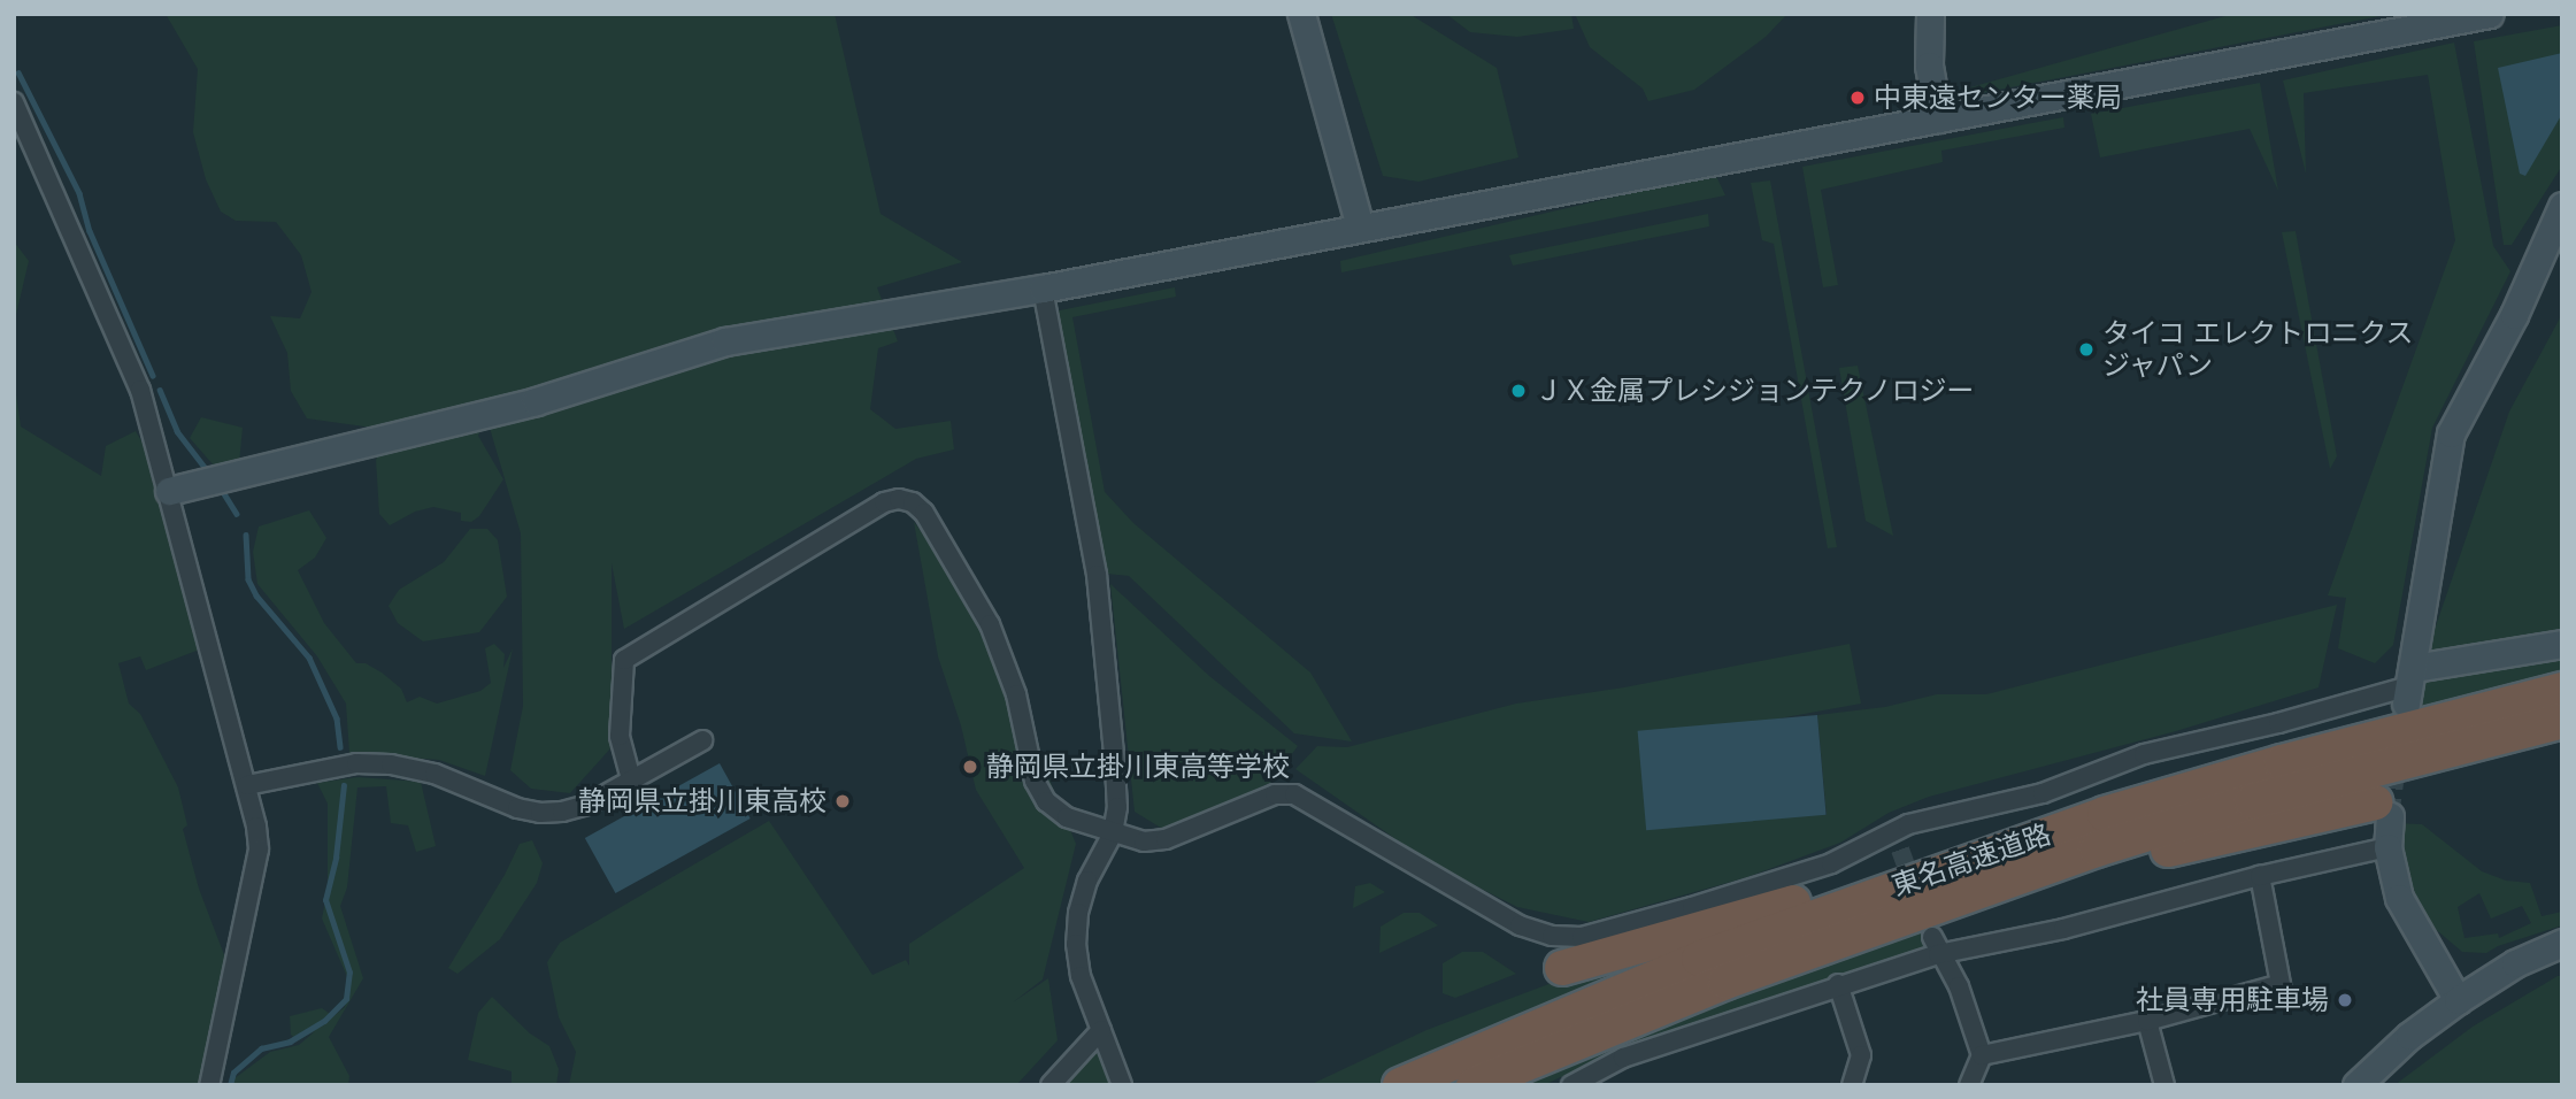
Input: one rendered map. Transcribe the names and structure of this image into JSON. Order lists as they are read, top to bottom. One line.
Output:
{"streets":{"highway":["東名高速道路"]},"places":["中東遠センター薬局","タイコ エレクトロニクス ジャパン","ＪＸ金属プレシジョンテクノロジー","静岡県立掛川東高等学校","静岡県立掛川東高校","社員専用駐車場"]}
